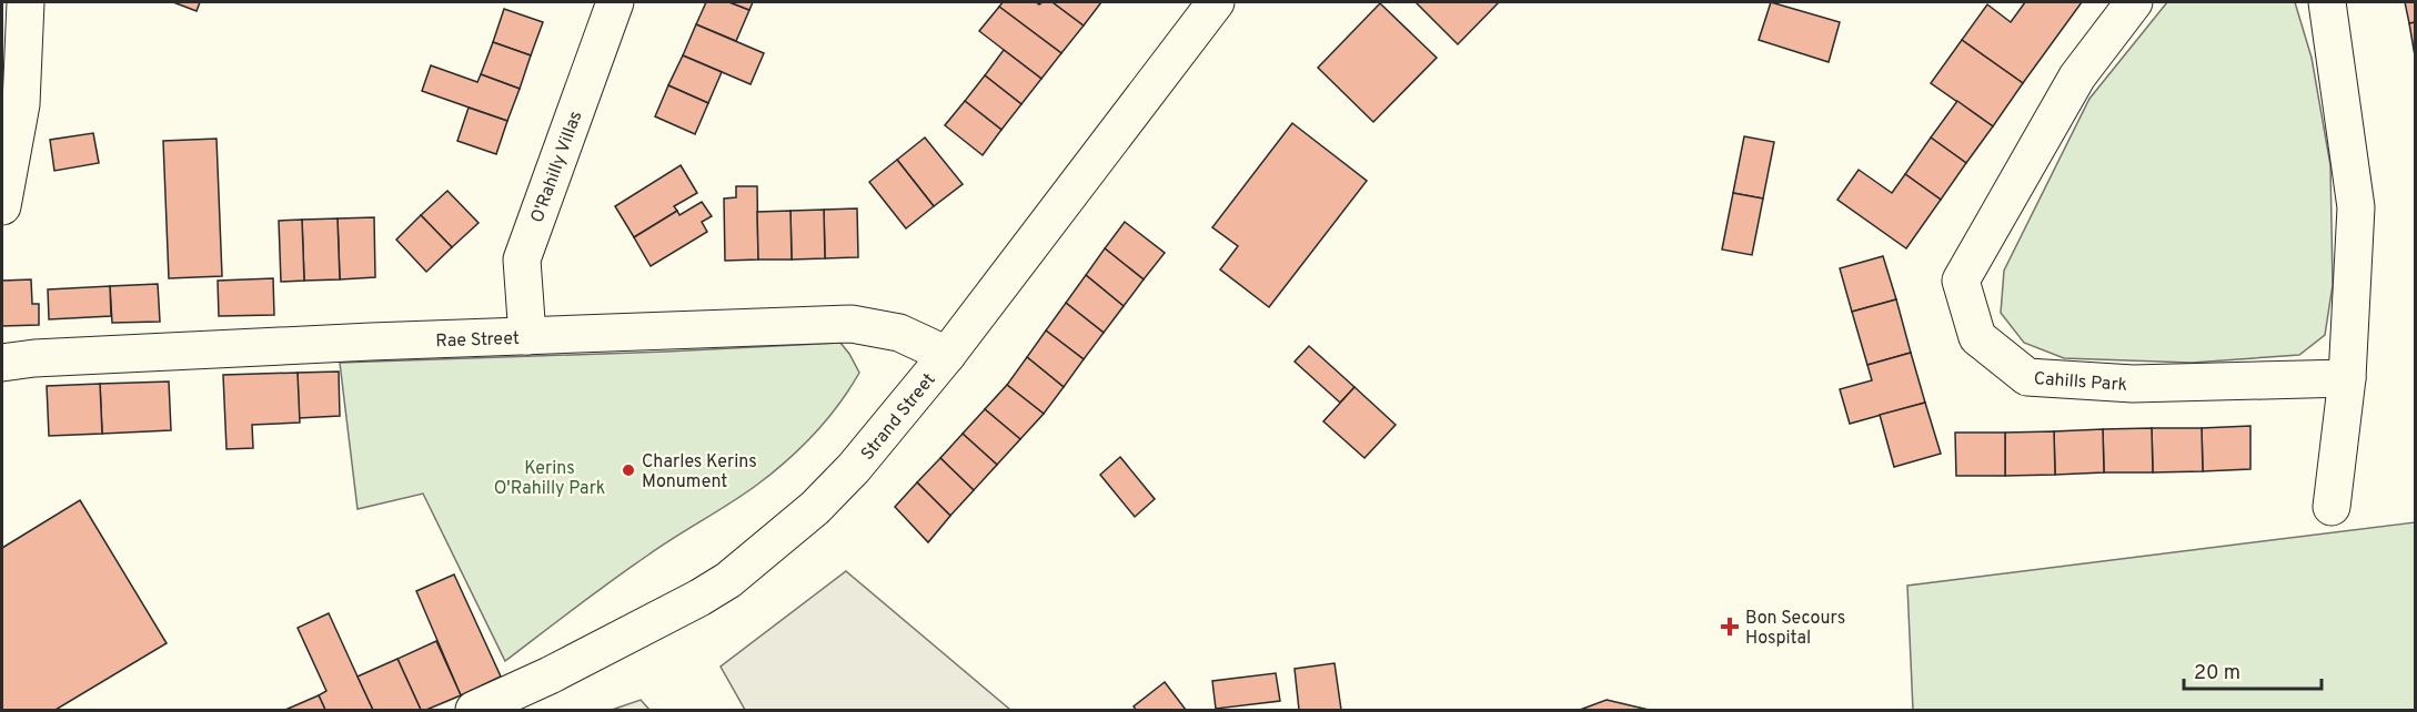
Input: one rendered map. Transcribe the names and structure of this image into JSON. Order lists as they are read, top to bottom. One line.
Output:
{"streets":{"street":["O'Rahilly Villas","Rae Street","Cahills Park","Strand Street"]},"crossings":[["O'Rahilly Villas","Rae Street"],["Rae Street","Strand Street"]],"parks":["Kerins O'Rahilly Park"],"places":{"other":["Charles Kerins Monument"],"health":["Bon Secours Hospital"]},"scale_bar":"20 m"}
